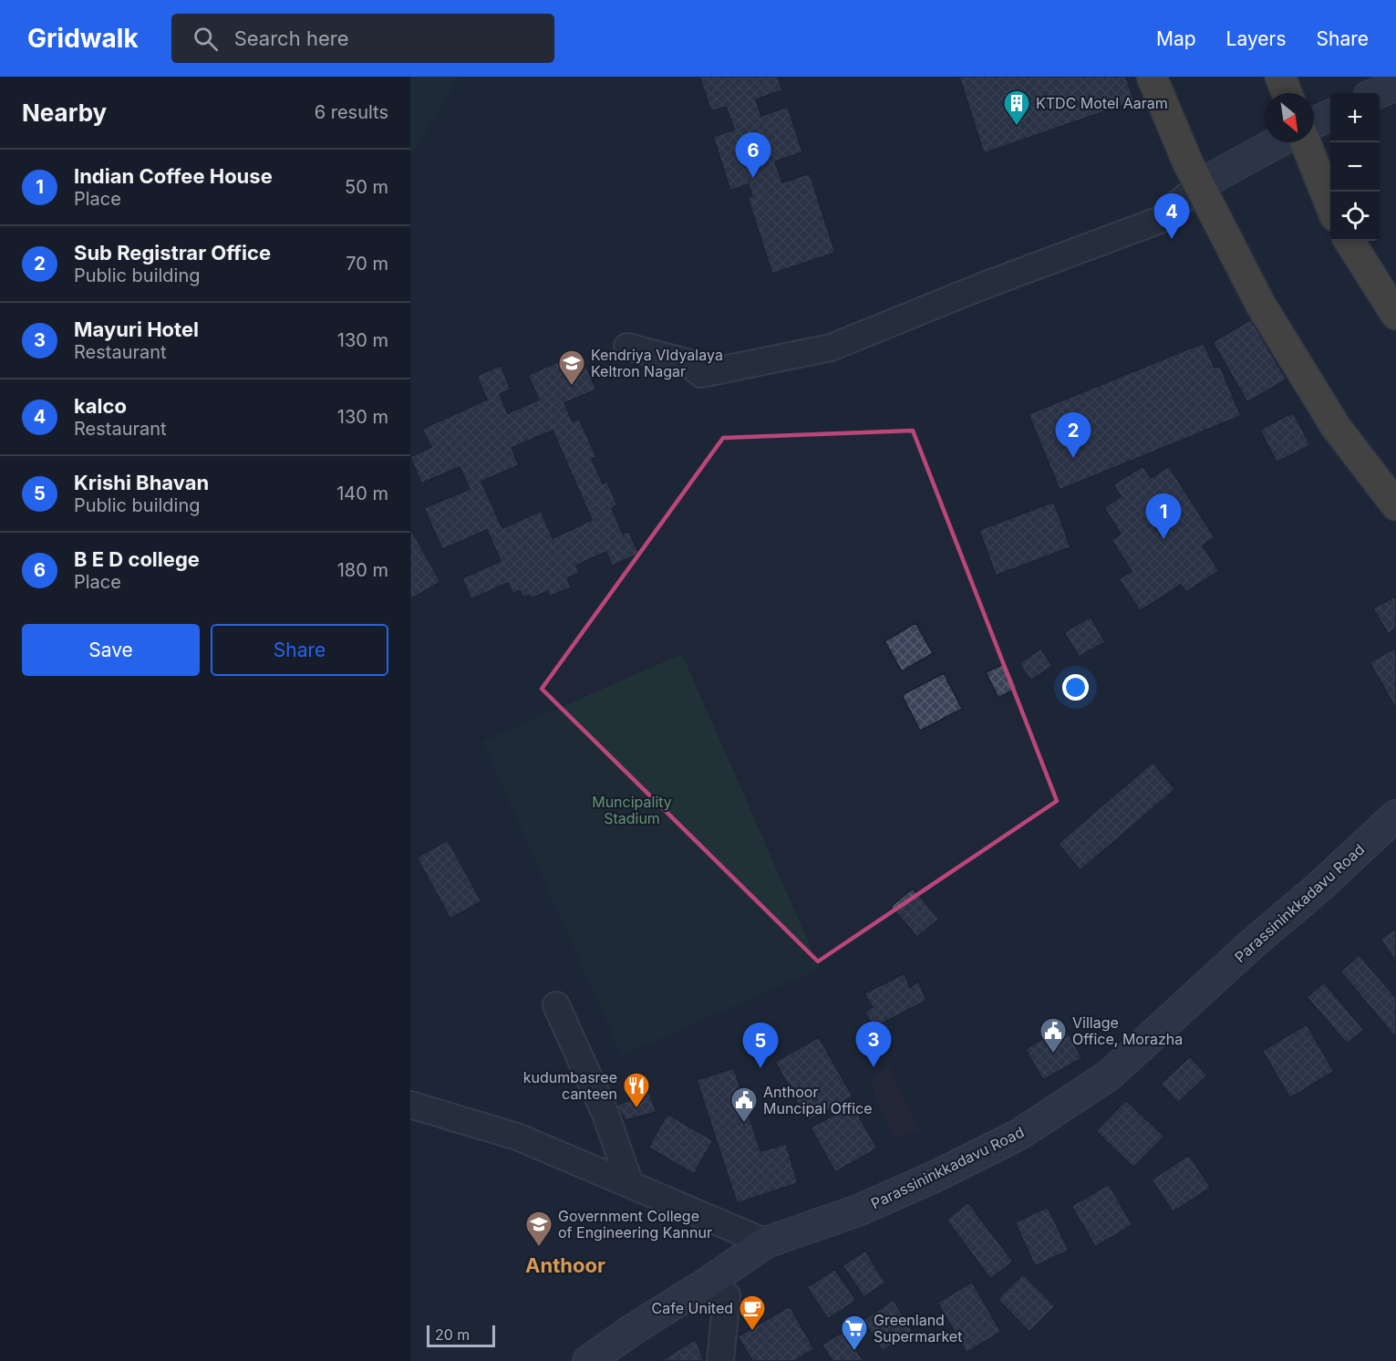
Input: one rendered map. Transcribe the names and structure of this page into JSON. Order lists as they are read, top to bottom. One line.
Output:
{"streets":{"main road":["Parassininkkadavu Road"]},"districts":["Anthoor"],"parks":["Muncipality Stadium"],"places":{"building":["KTDC Motel Aaram"],"school or university":["Kendriya VIdyalaya Keltron Nagar","Government College of Engineering Kannur"],"public building":["Village Office, Morazha","Anthoor Muncipal Office"],"restaurant":["kudumbasree canteen"],"cafe":["Cafe United"],"supermarket":["Greenland Supermarket"]},"scale_bar":"20 m","north":"bottom right","page":{"header":"Gridwalk","search":"Search here","nav":["Map","Layers","Share"],"heading":["Nearby","6 results"],"map_buttons":["+","−"],"pins":["6","4","2","1","3","5"],"list":[{"mark":"1","name":"Indian Coffee House","note":"Place","value":"50 m"},{"mark":"2","name":"Sub Registrar Office","note":"Public building","value":"70 m"},{"mark":"3","name":"Mayuri Hotel","note":"Restaurant","value":"130 m"},{"mark":"4","name":"kalco","note":"Restaurant","value":"130 m"},{"mark":"5","name":"Krishi Bhavan","note":"Public building","value":"140 m"},{"mark":"6","name":"B E D college","note":"Place","value":"180 m"}],"buttons":["Save","Share"],"scale":"20 m"}}
